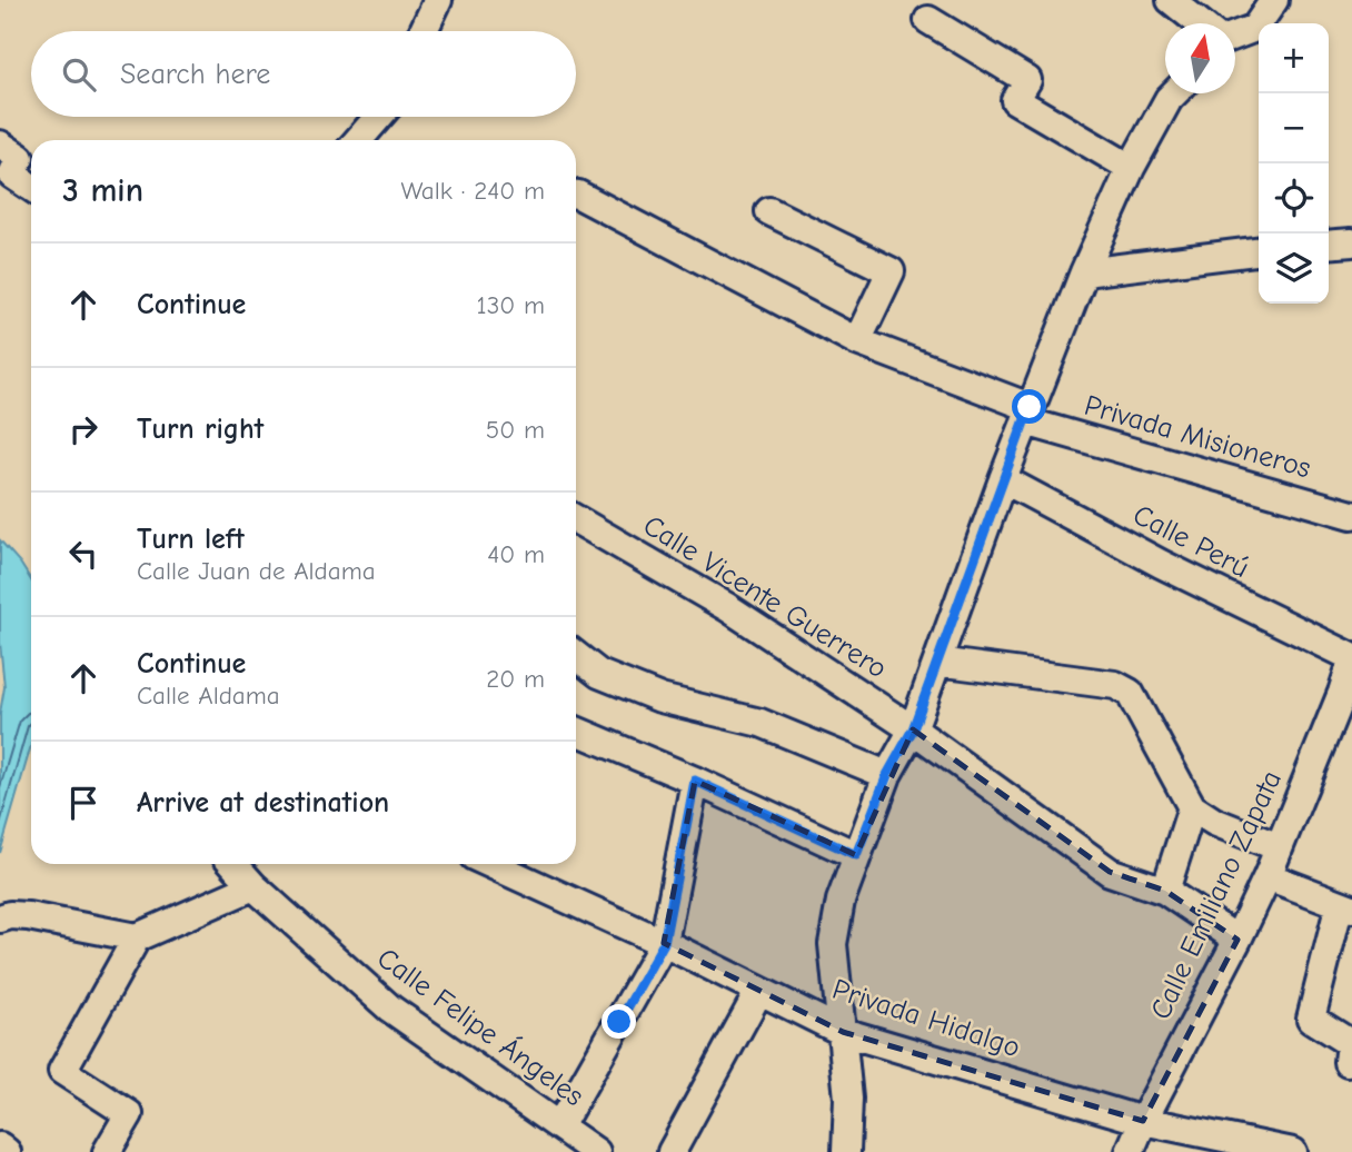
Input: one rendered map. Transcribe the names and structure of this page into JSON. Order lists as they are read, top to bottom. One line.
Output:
{"streets":{"street":["Privada Misioneros","Calle Perú","Calle Vicente Guerrero","Calle Emiliano Zapata","Privada Hidalgo","Calle Felipe Ángeles"]},"crossings":[["Calle Perú","Calle Emiliano Zapata"],["Calle Vicente Guerrero","Calle Emiliano Zapata"],["Calle Emiliano Zapata","Privada Hidalgo"]],"north":"top","page":{"map_buttons":["+","−"],"search":"Search here","heading":["3 min","Walk · 240 m"],"list":[["Continue","130 m"],["Turn right","50 m"],["Turn left","Calle Juan de Aldama","40 m"],["Continue","Calle Aldama","20 m"],"Arrive at destination"]}}
